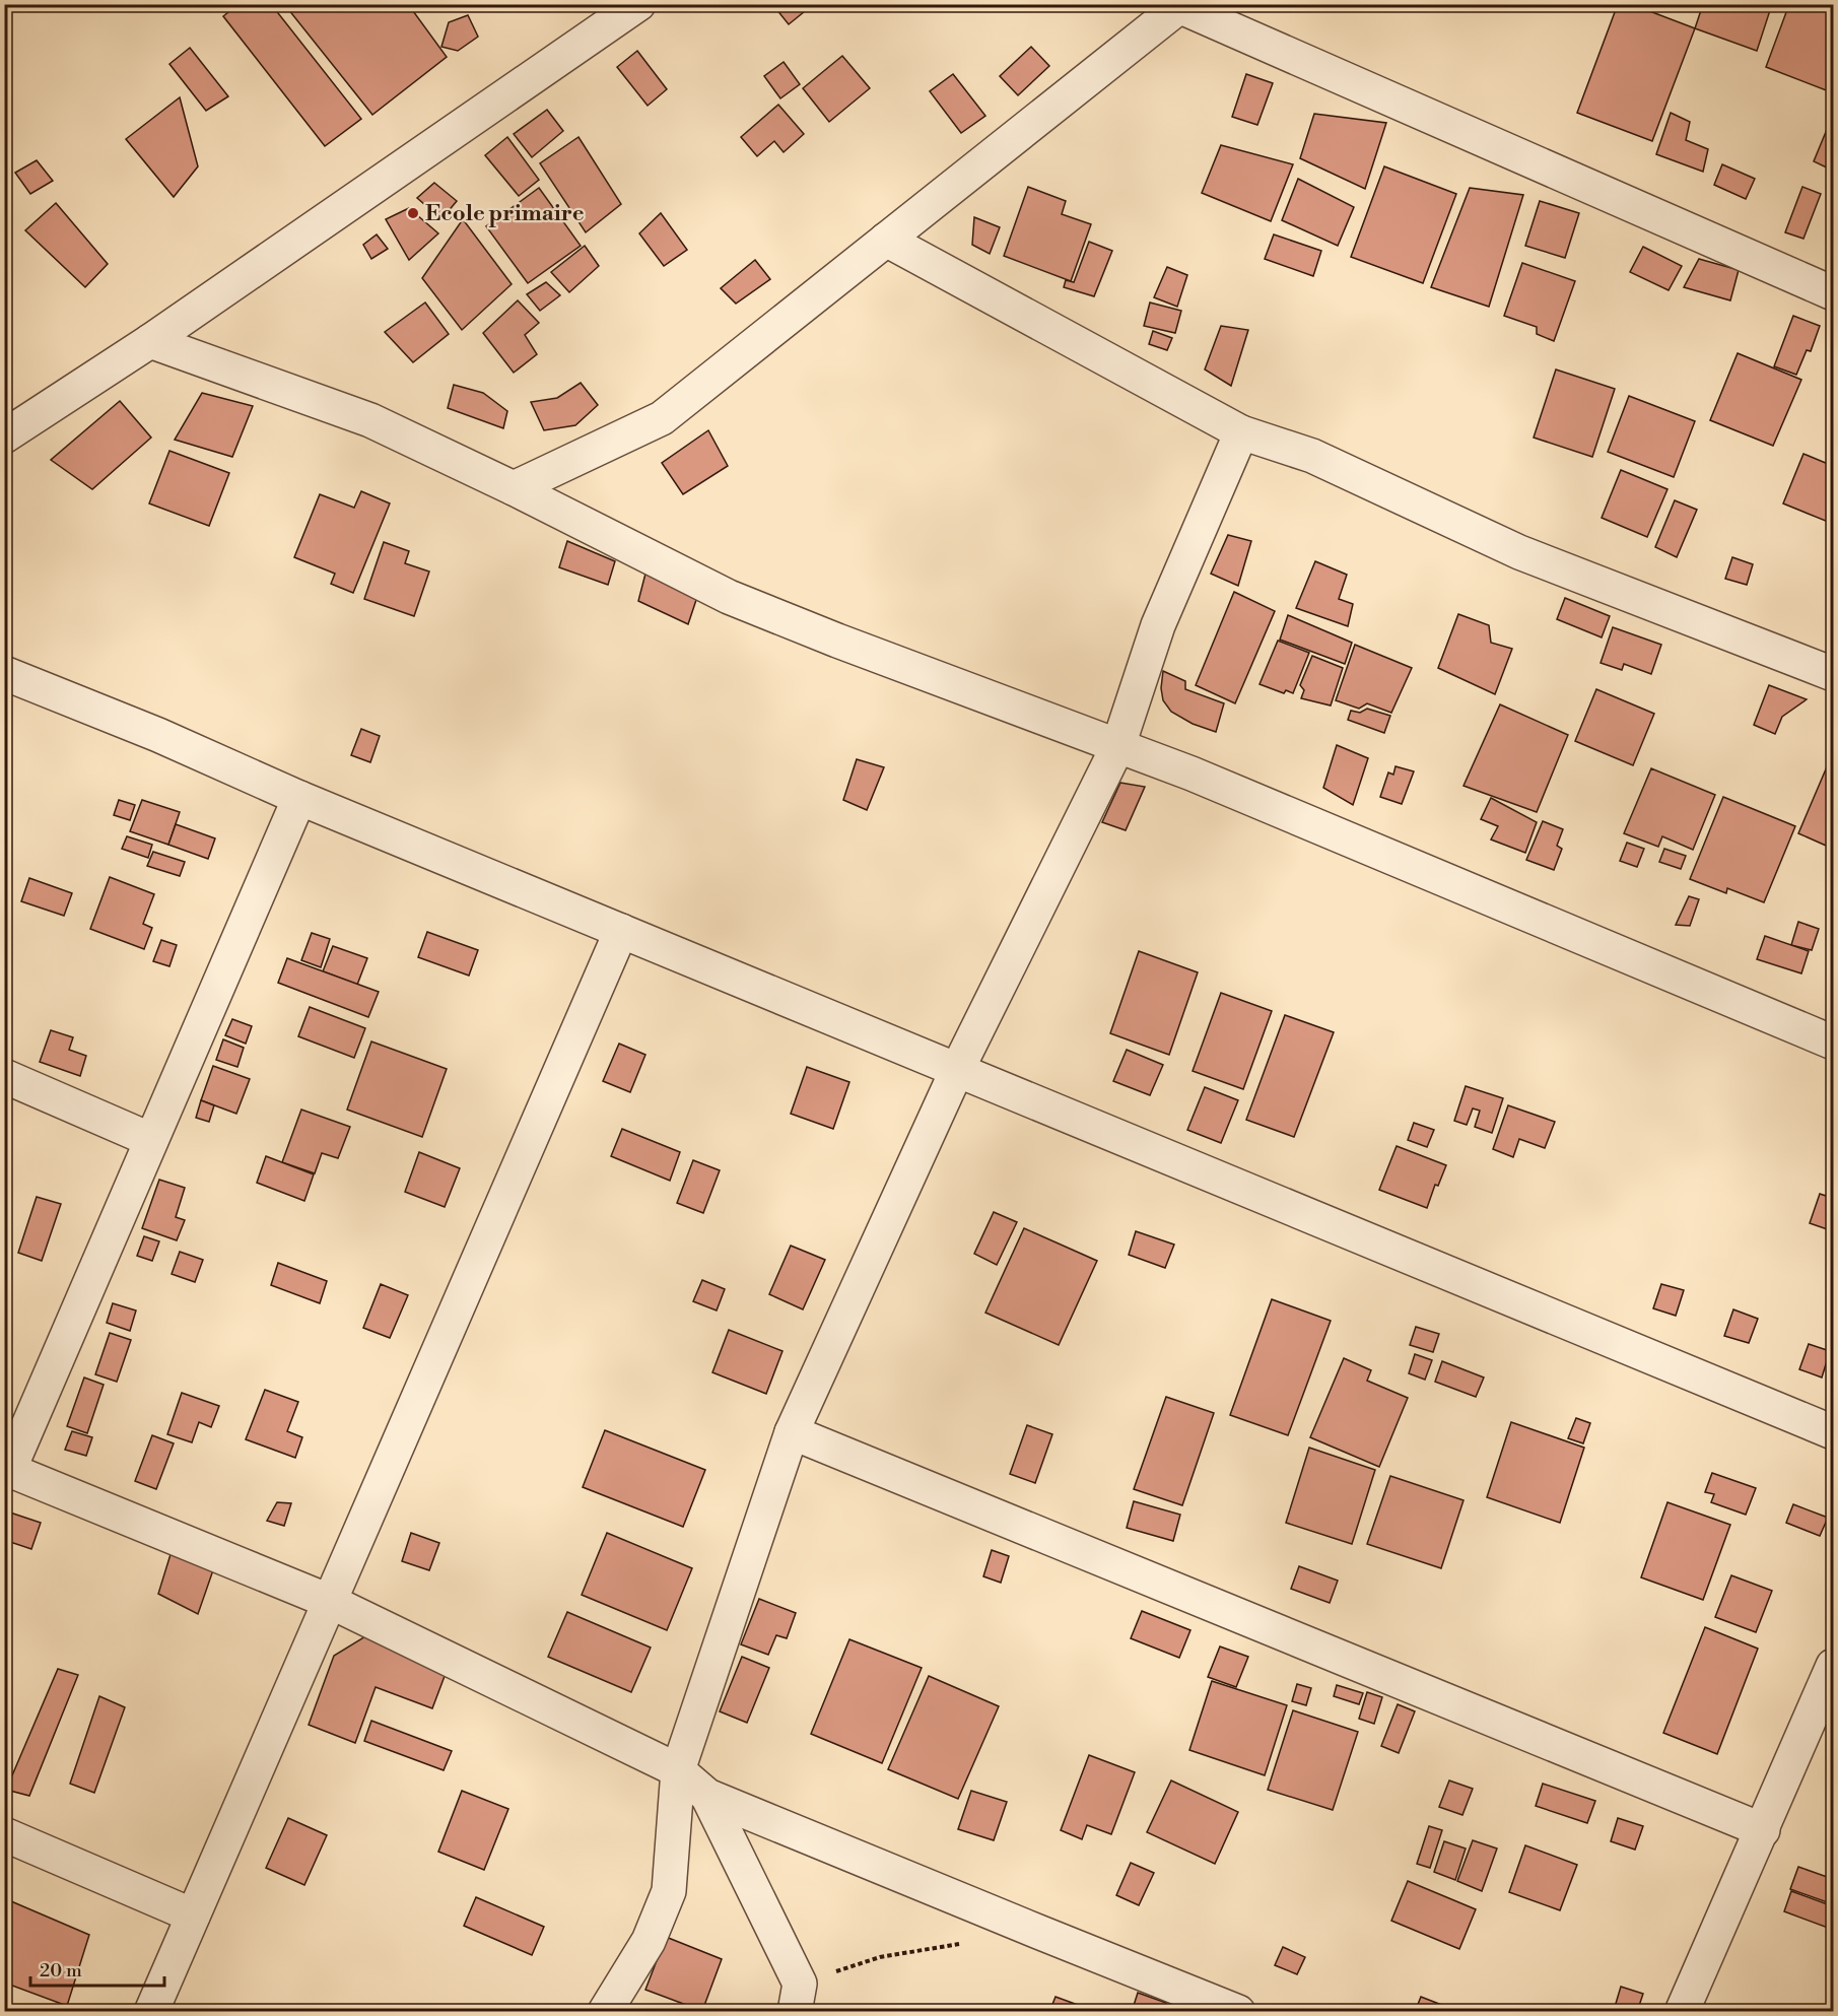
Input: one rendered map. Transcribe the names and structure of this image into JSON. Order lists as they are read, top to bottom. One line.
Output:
{"places":["Ecole primaire"],"scale_bar":"20 m"}
